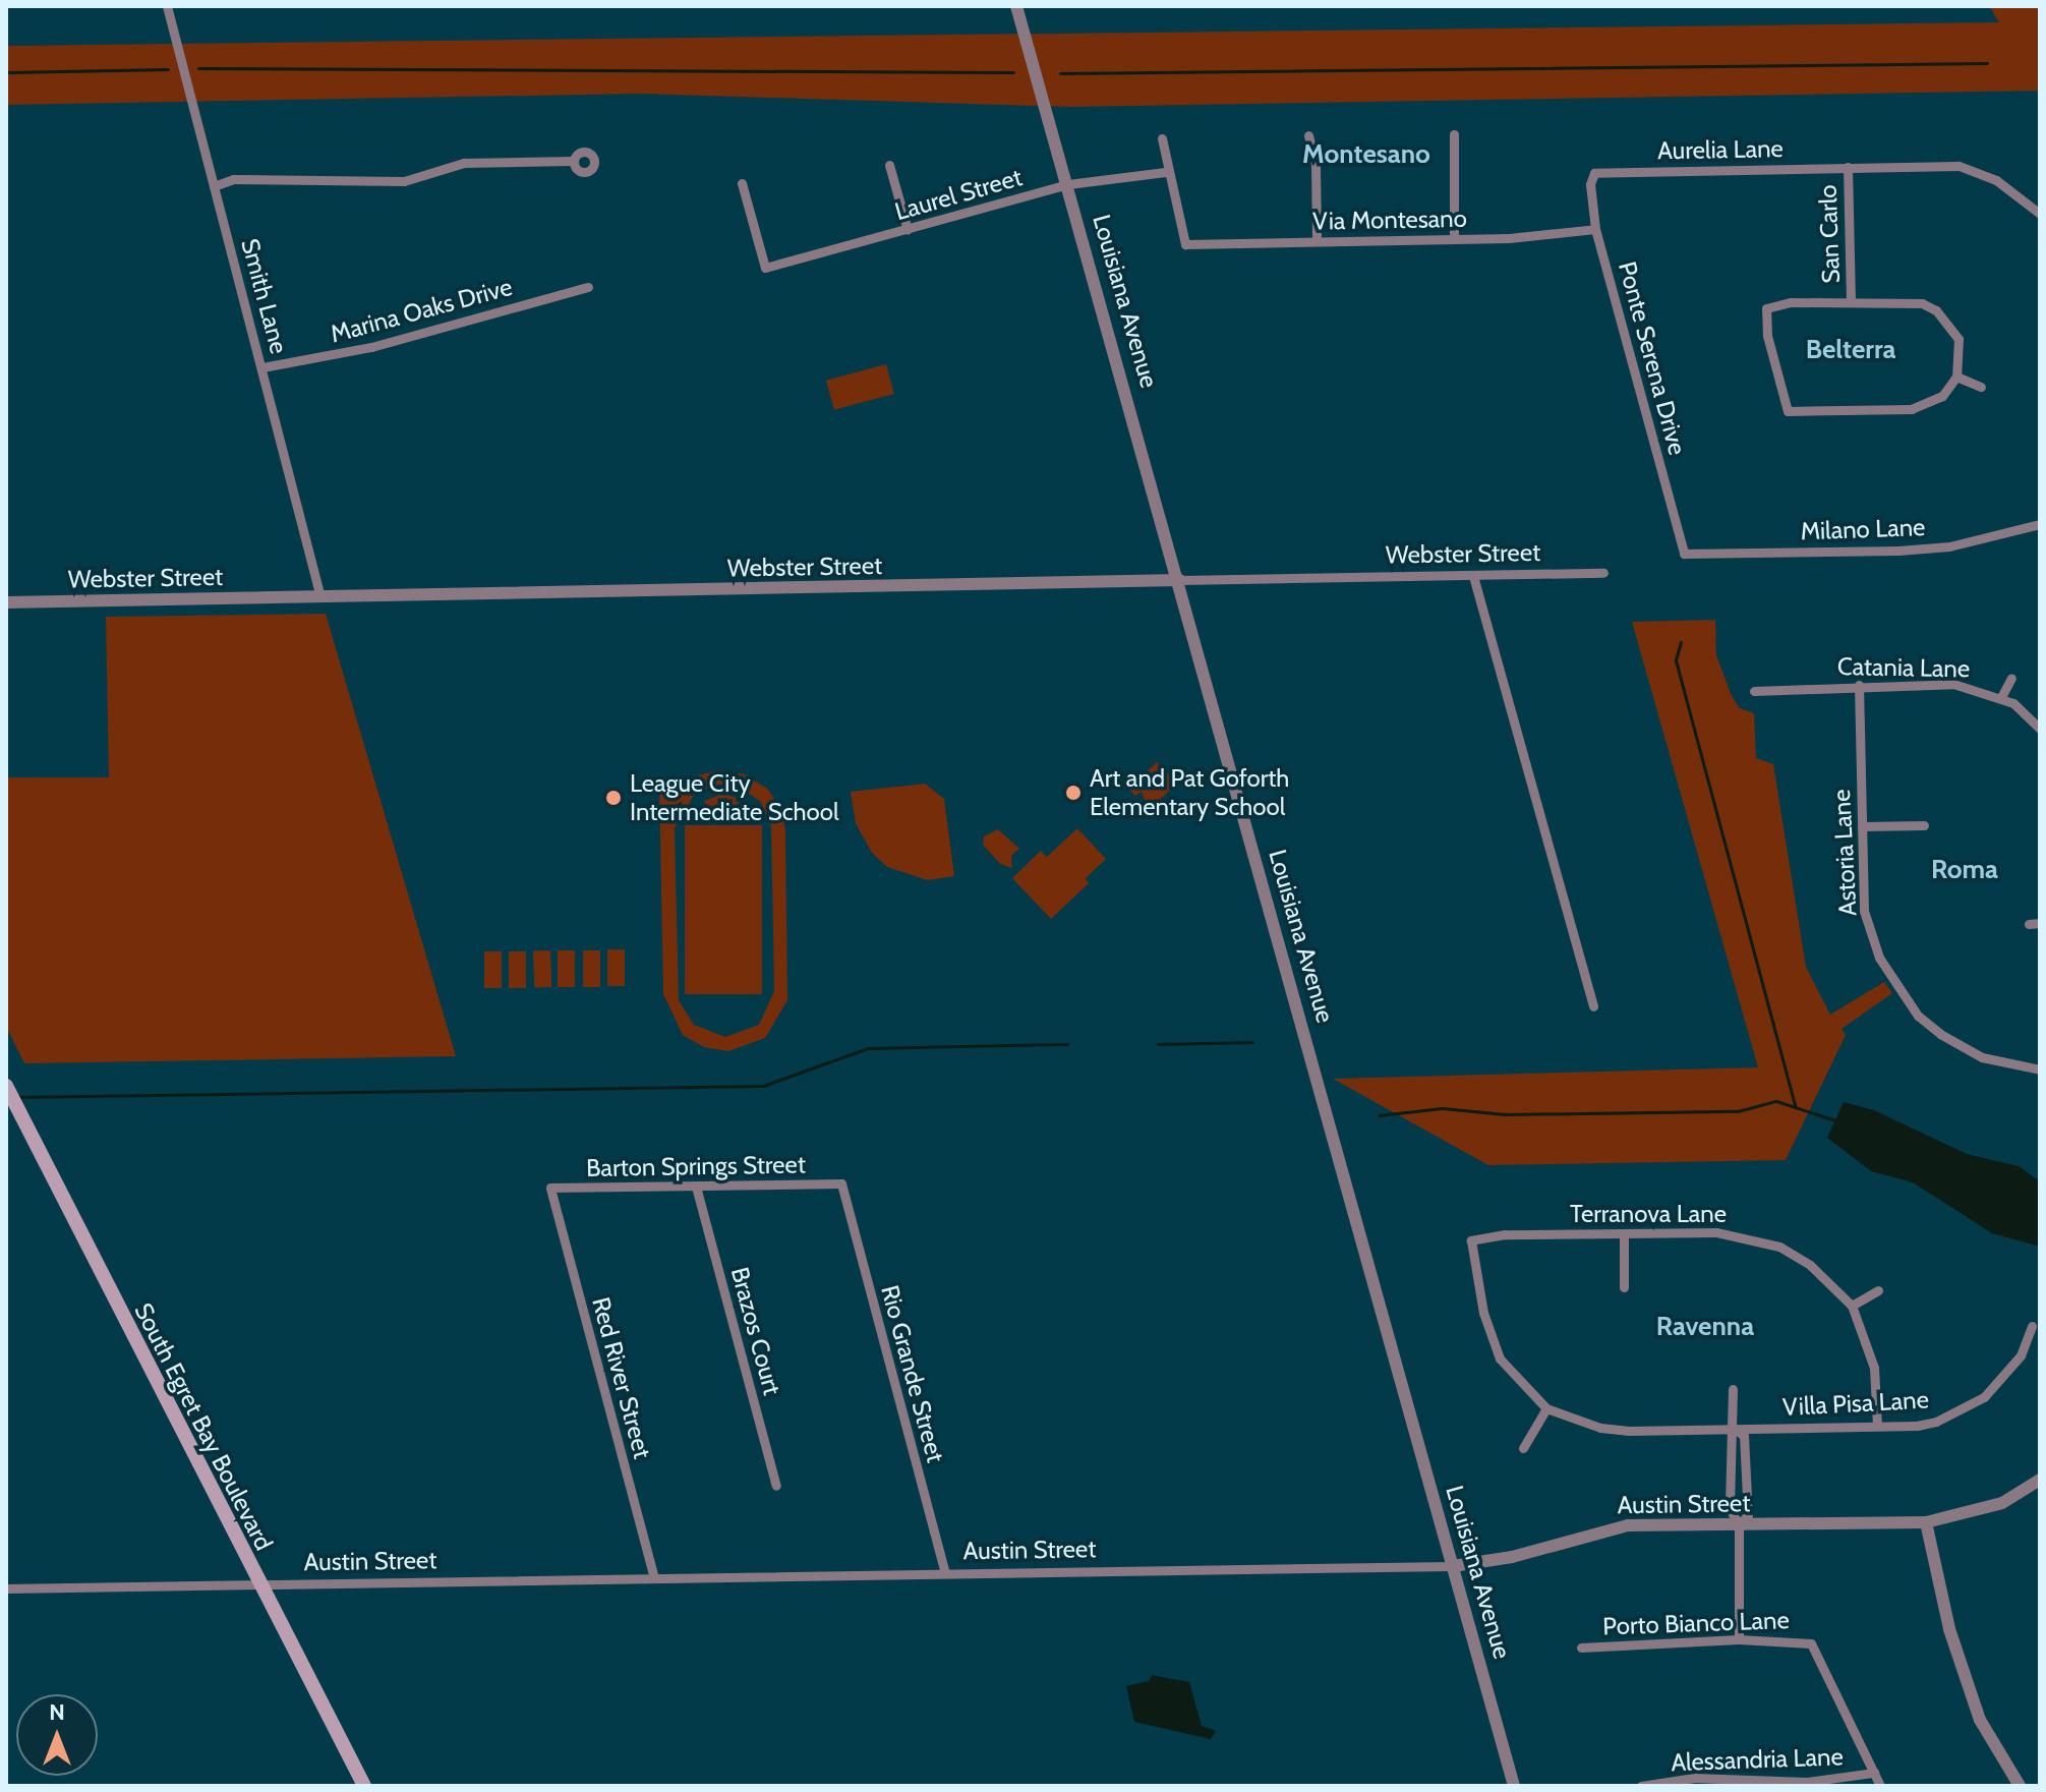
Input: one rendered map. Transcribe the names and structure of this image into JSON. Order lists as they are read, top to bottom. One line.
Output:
{"streets":{"main road":["South Egret Bay Boulevard"],"street":["Aurelia Lane","Laurel Street","Via Montesano","San Carlo","Smith Lane","Louisiana Avenue","Marina Oaks Drive","Ponte Serena Drive","Milano Lane","Webster Street","Catania Lane","Astoria Lane","Barton Springs Street","Terranova Lane","Brazos Court","Rio Grande Street","Red River Street","Villa Pisa Lane","Austin Street","Porto Bianco Lane","Alessandria Lane"]},"crossings":[["Aurelia Lane","San Carlo"],["Aurelia Lane","Ponte Serena Drive"],["Laurel Street","Via Montesano"],["Laurel Street","Louisiana Avenue"],["Via Montesano","Ponte Serena Drive"],["Smith Lane","Marina Oaks Drive"],["Smith Lane","Webster Street"],["Louisiana Avenue","Webster Street"],["Louisiana Avenue","Austin Street"],["Ponte Serena Drive","Milano Lane"],["Catania Lane","Astoria Lane"],["Barton Springs Street","Brazos Court"],["Barton Springs Street","Rio Grande Street"],["Barton Springs Street","Red River Street"],["Terranova Lane","Villa Pisa Lane"],["Rio Grande Street","Austin Street"],["Red River Street","Austin Street"],["South Egret Bay Boulevard","Austin Street"],["Porto Bianco Lane","Alessandria Lane"]],"districts":["Montesano","Belterra","Roma","Ravenna"],"places":["Art and Pat Goforth Elementary School","League City Intermediate School"],"north":"top"}
